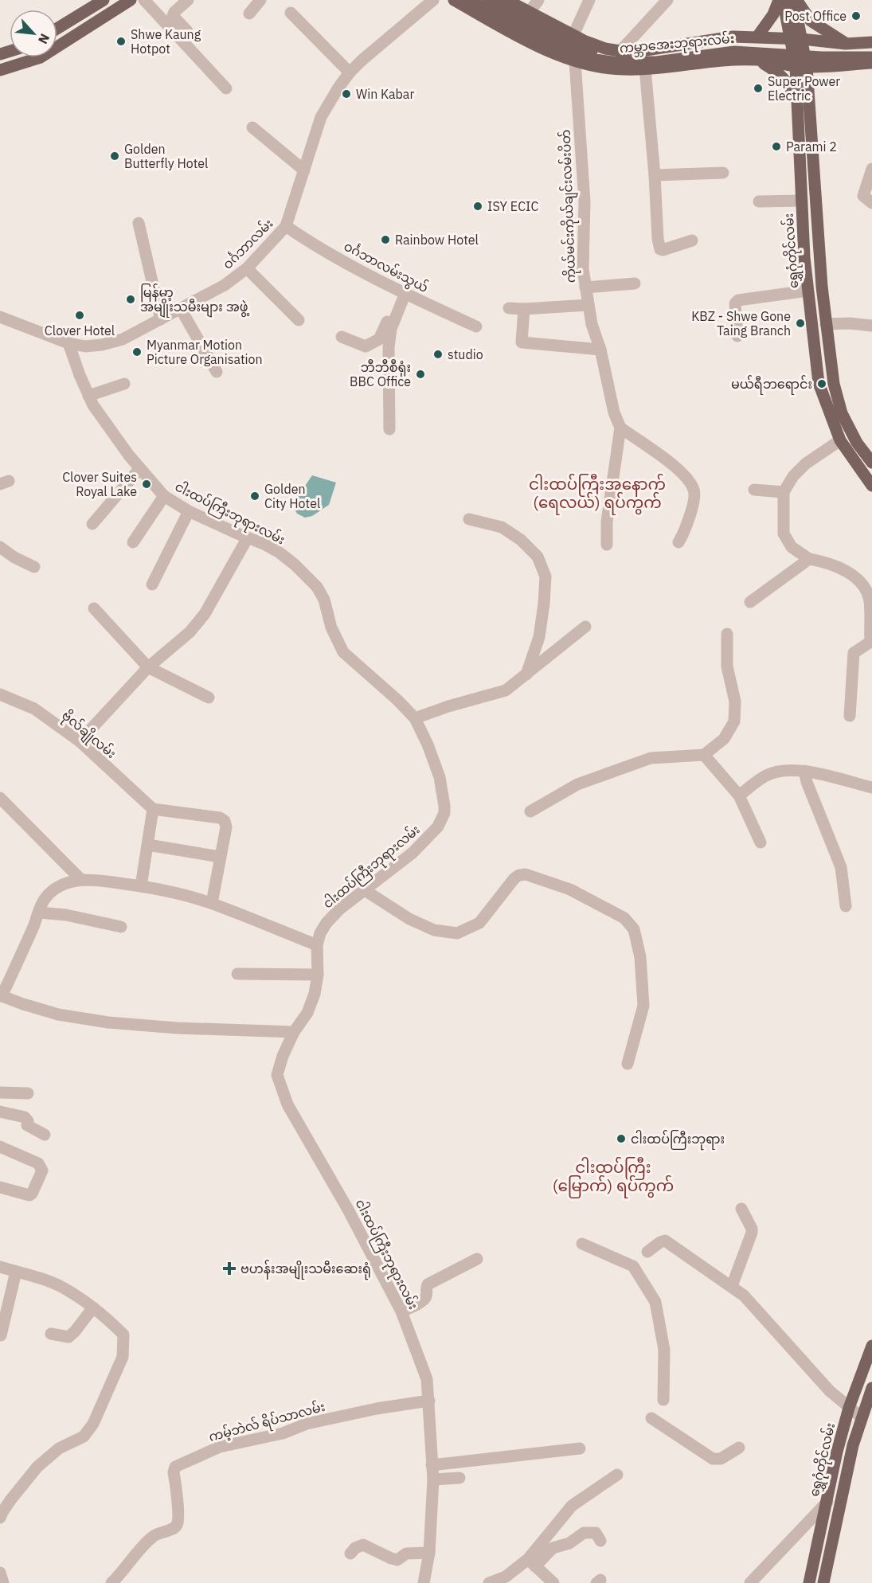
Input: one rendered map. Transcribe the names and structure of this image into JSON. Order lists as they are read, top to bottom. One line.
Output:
{"streets":{"main road":["ကမ္ဘာအေးဘုရားလမ်း","ရွှေဂုံတိုင်လမ်း"],"street":["ကိုယ်မင်းကိုယ်ချင်းလမ်းပိတ်","ဝင်္ဂဘာလမ်း","ဝင်္ဂဘာလမ်းသွယ်","ငါးထပ်ကြီးဘုရားလမ်း","ဗိုလ်ချိုလမ်း","ကမ့်ဘဲလ် ရိပ်သာလမ်း"]},"crossings":[["ဝင်္ဂဘာလမ်း","ဝင်္ဂဘာလမ်းသွယ်"],["ဝင်္ဂဘာလမ်း","ငါးထပ်ကြီးဘုရားလမ်း"],["ငါးထပ်ကြီးဘုရားလမ်း","ကမ့်ဘဲလ် ရိပ်သာလမ်း"]],"districts":["ငါးထပ်ကြီးအနောက် (ရေလယ်) ရပ်ကွက်","ငါးထပ်ကြီး (မြောက်) ရပ်ကွက်"],"places":{"other":["Post Office","Shwe Kaung Hotpot","Super Power Electric","Win Kabar","Parami 2","Golden Butterfly Hotel","ISY ECIC","Rainbow Hotel","မြန်မာ့ အမျိုးသမီးများ အဖွဲ့","Clover Hotel","KBZ - Shwe Gone Taing Branch","Myanmar Motion Picture Organisation","studio","ဘီဘီစီရုံး BBC Office","မယ်ရီဘရောင်း","Clover Suites Royal Lake","Golden City Hotel","ငါးထပ်ကြီးဘုရား"],"health":["ဗဟန်းအမျိုးသမီးဆေးရုံ"]},"north":"bottom right"}
